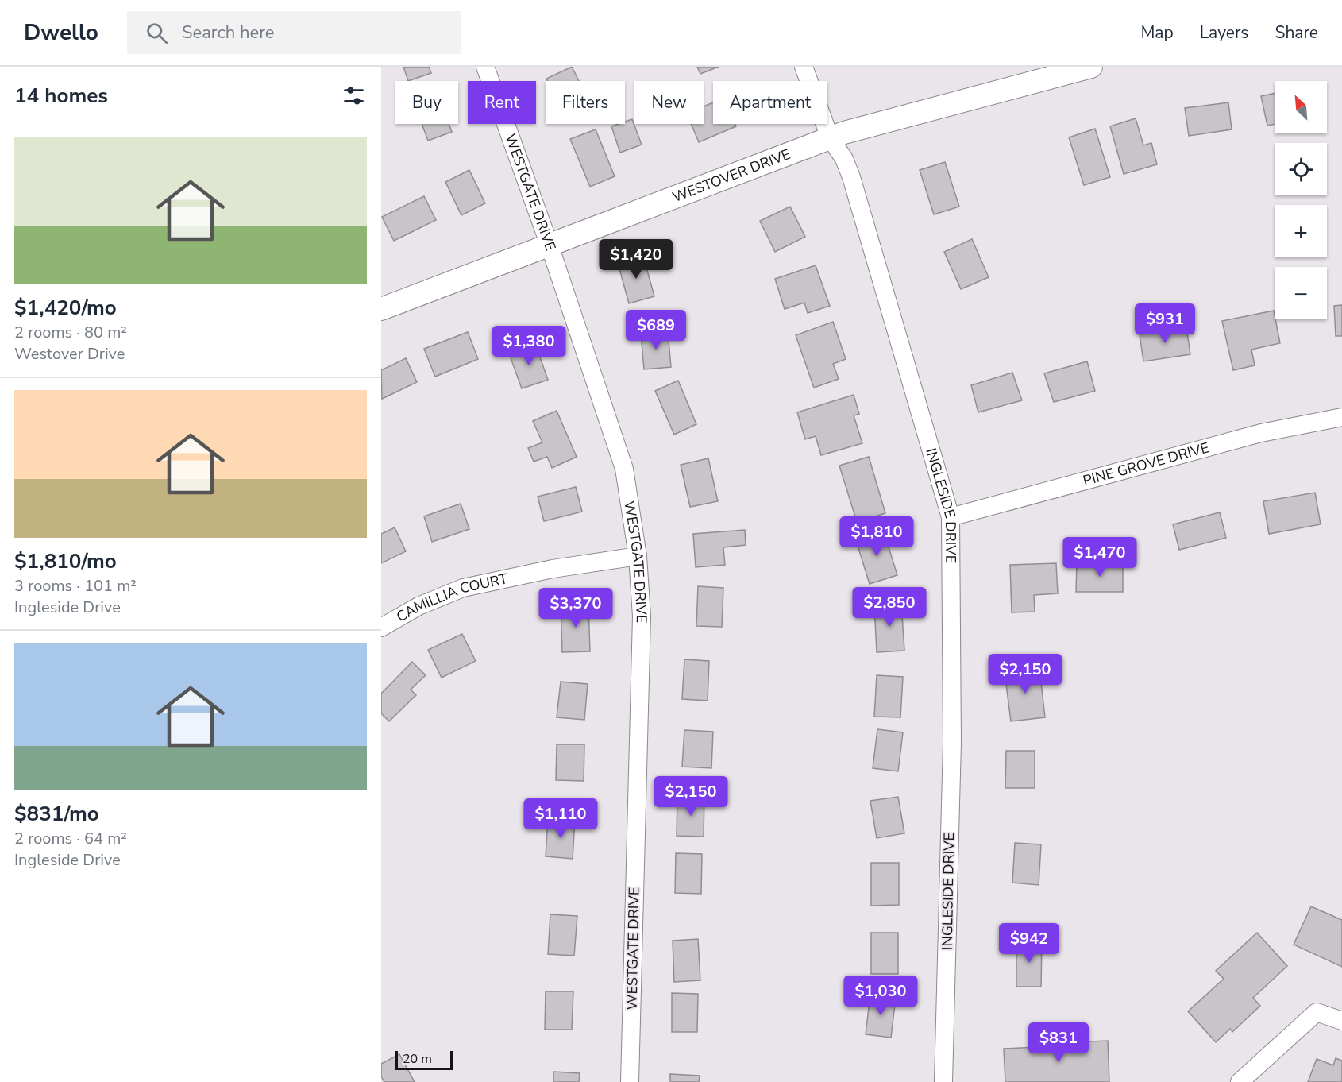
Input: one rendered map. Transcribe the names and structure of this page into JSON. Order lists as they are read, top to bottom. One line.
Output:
{"streets":{"street":["WESTOVER DRIVE","WESTGATE DRIVE","PINE GROVE DRIVE","INGLESIDE DRIVE","CAMILLIA COURT"]},"crossings":[["WESTOVER DRIVE","WESTGATE DRIVE"],["WESTOVER DRIVE","INGLESIDE DRIVE"],["WESTGATE DRIVE","CAMILLIA COURT"],["PINE GROVE DRIVE","INGLESIDE DRIVE"]],"scale_bar":"20 m","north":"top left","page":{"header":"Dwello","search":"Search here","nav":["Map","Layers","Share"],"heading":"14 homes","map_buttons":["+","−"],"chip":["Buy","Rent","Filters","New","Apartment"],"list":[{"name":"$1,420/mo","note":"2 rooms · 80 m² · Westover Drive"},{"name":"$1,810/mo","note":"3 rooms · 101 m² · Ingleside Drive"},{"name":"$831/mo","note":"2 rooms · 64 m² · Ingleside Drive"}],"price":["$1,420","$931","$689","$1,380","$1,810","$1,470","$2,850","$3,370","$2,150","$2,150","$1,110","$942","$1,030","$831"],"scale":"20 m"}}
